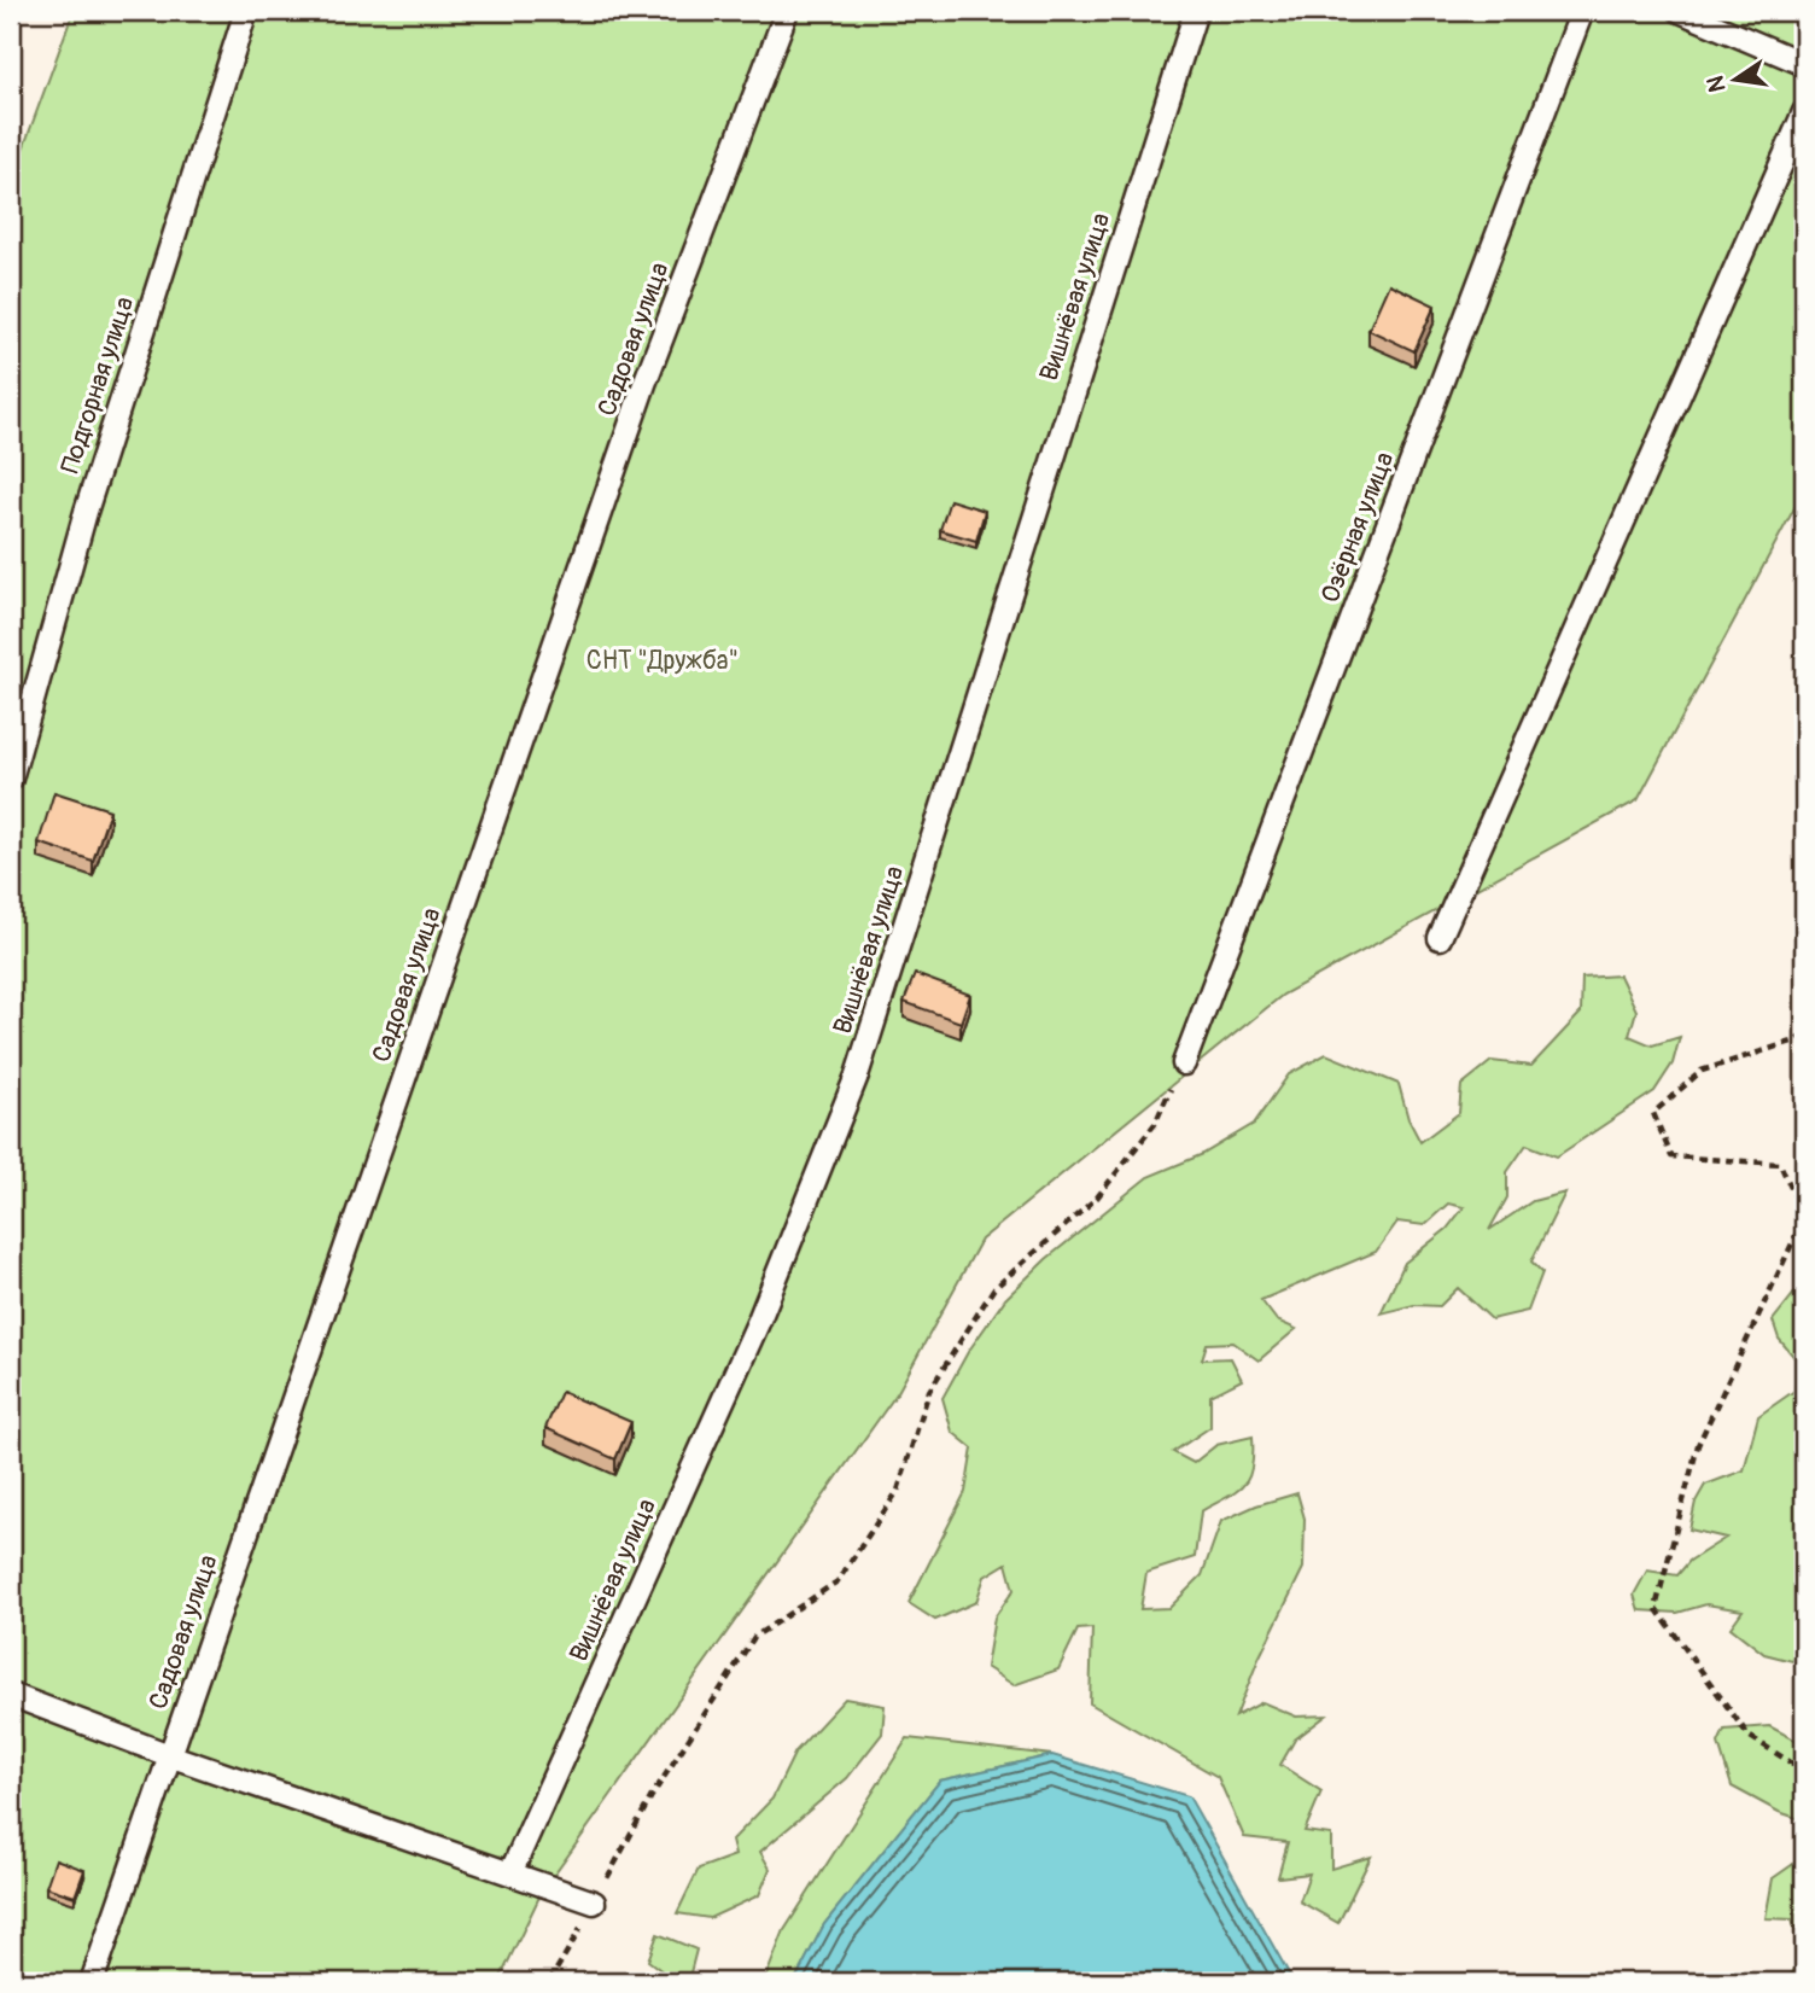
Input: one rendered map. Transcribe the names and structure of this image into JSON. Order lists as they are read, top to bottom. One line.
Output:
{"streets":{"lane":["Вишнёвая улица","Садовая улица","Подгорная улица","Озёрная улица"]},"parks":["СНТ \"Дружба\""],"north":"left"}
